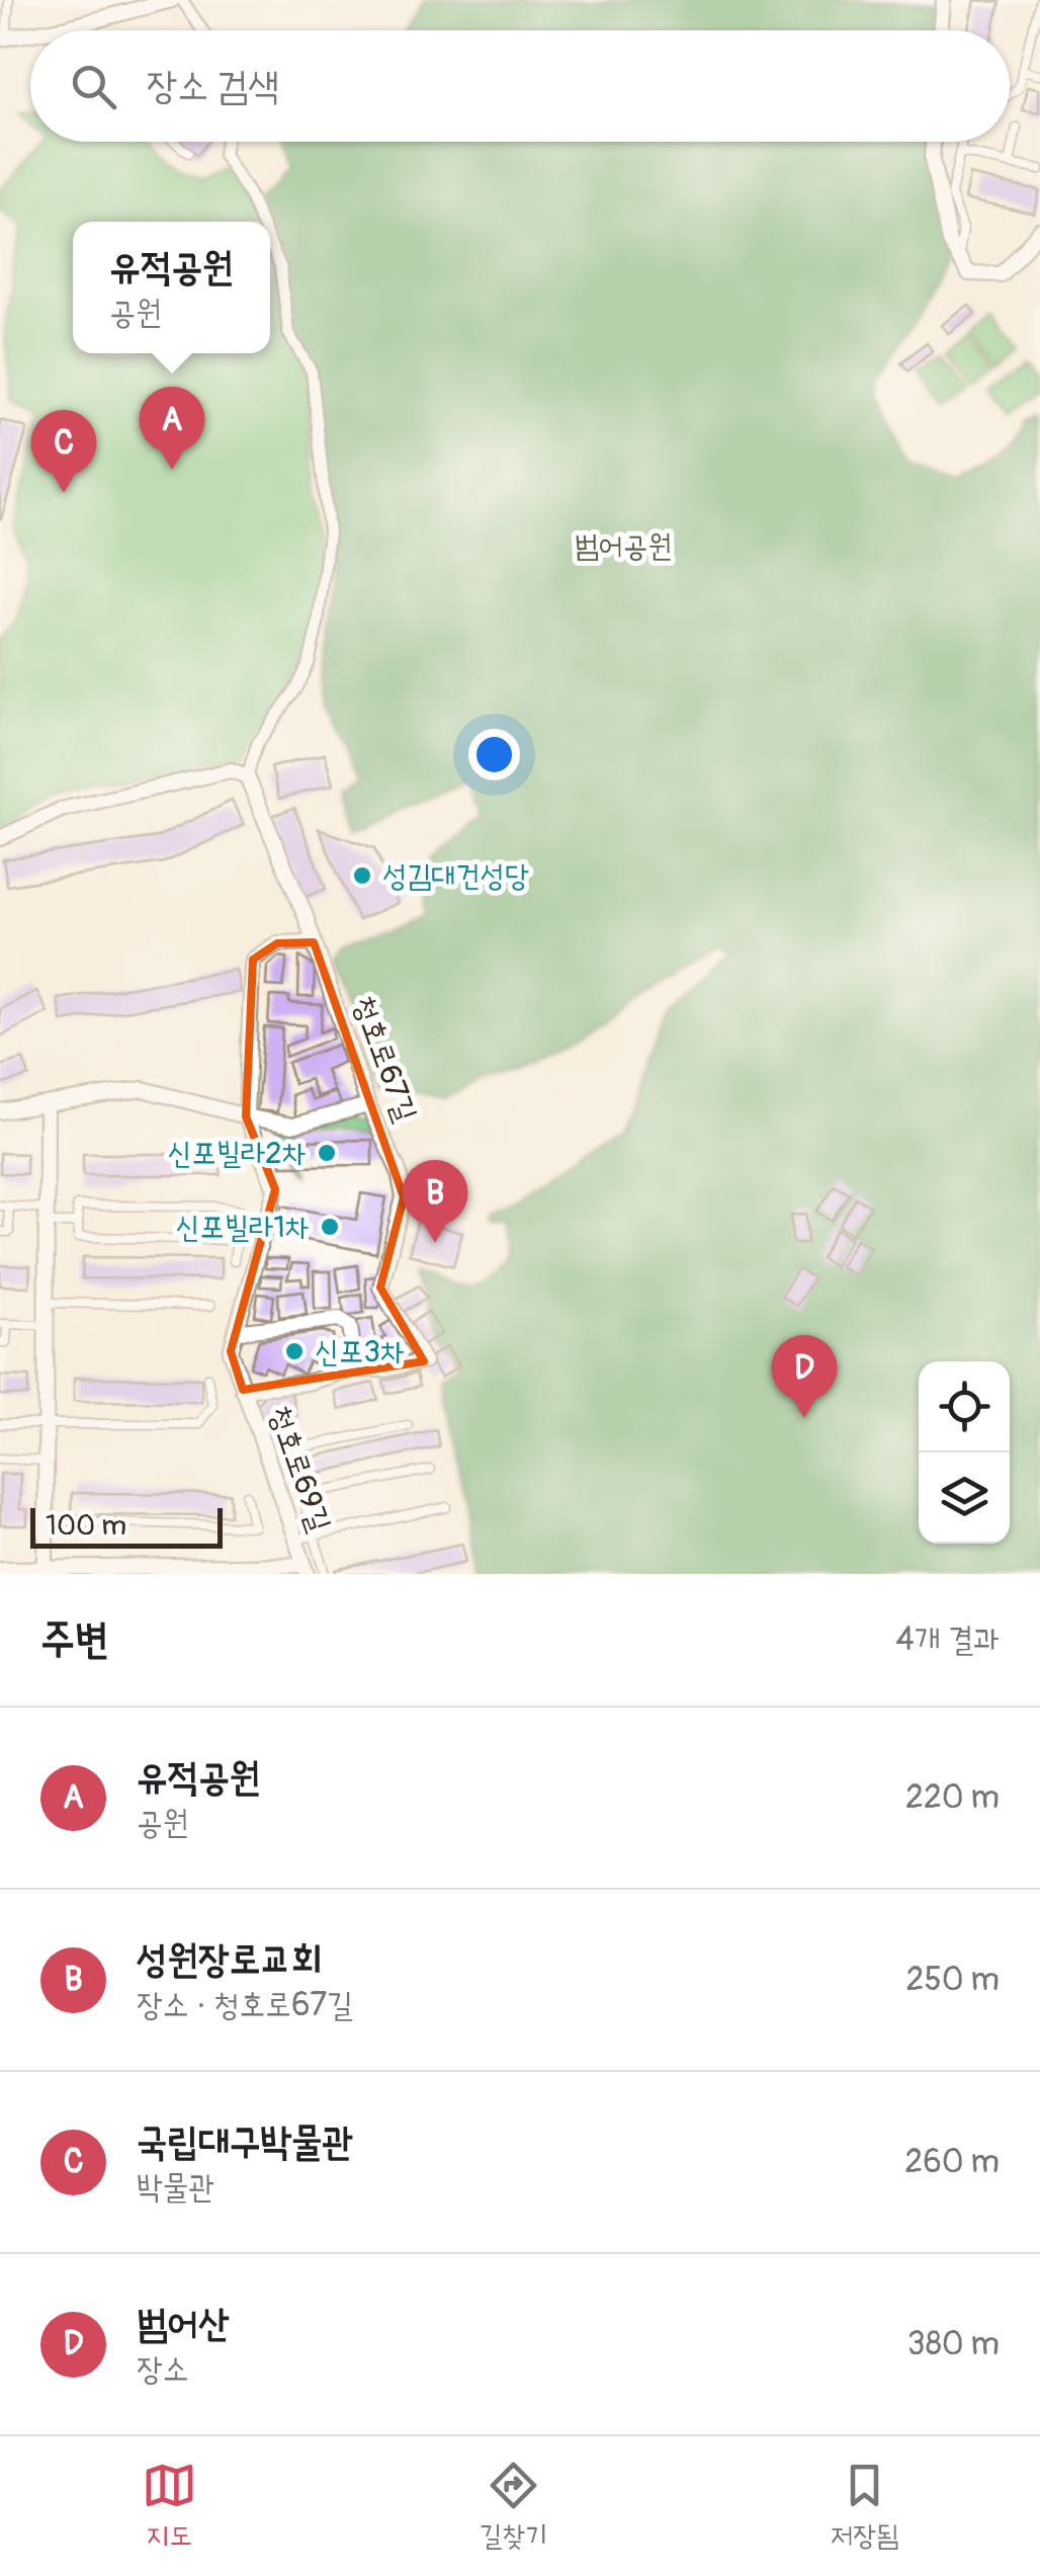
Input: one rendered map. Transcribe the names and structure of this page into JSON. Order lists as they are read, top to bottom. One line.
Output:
{"streets":{"street":["청호로67길","청호로69길"]},"crossings":[["청호로67길","청호로69길"]],"parks":["범어공원"],"places":["성김대건성당","신포빌라2차","신포빌라1차","신포3차"],"scale_bar":"100 m","page":{"search":"장소 검색","popup":["유적공원","공원"],"pins":["A","C","B","D"],"scale":"100 m","heading":["주변","4개 결과"],"list":[{"mark":"A","name":"유적공원","note":"공원","value":"220 m"},{"mark":"B","name":"성원장로교회","note":"장소 · 청호로67길","value":"250 m"},{"mark":"C","name":"국립대구박물관","note":"박물관","value":"260 m"},{"mark":"D","name":"범어산","note":"장소","value":"380 m"}],"nav":["지도","길찾기","저장됨"]}}
